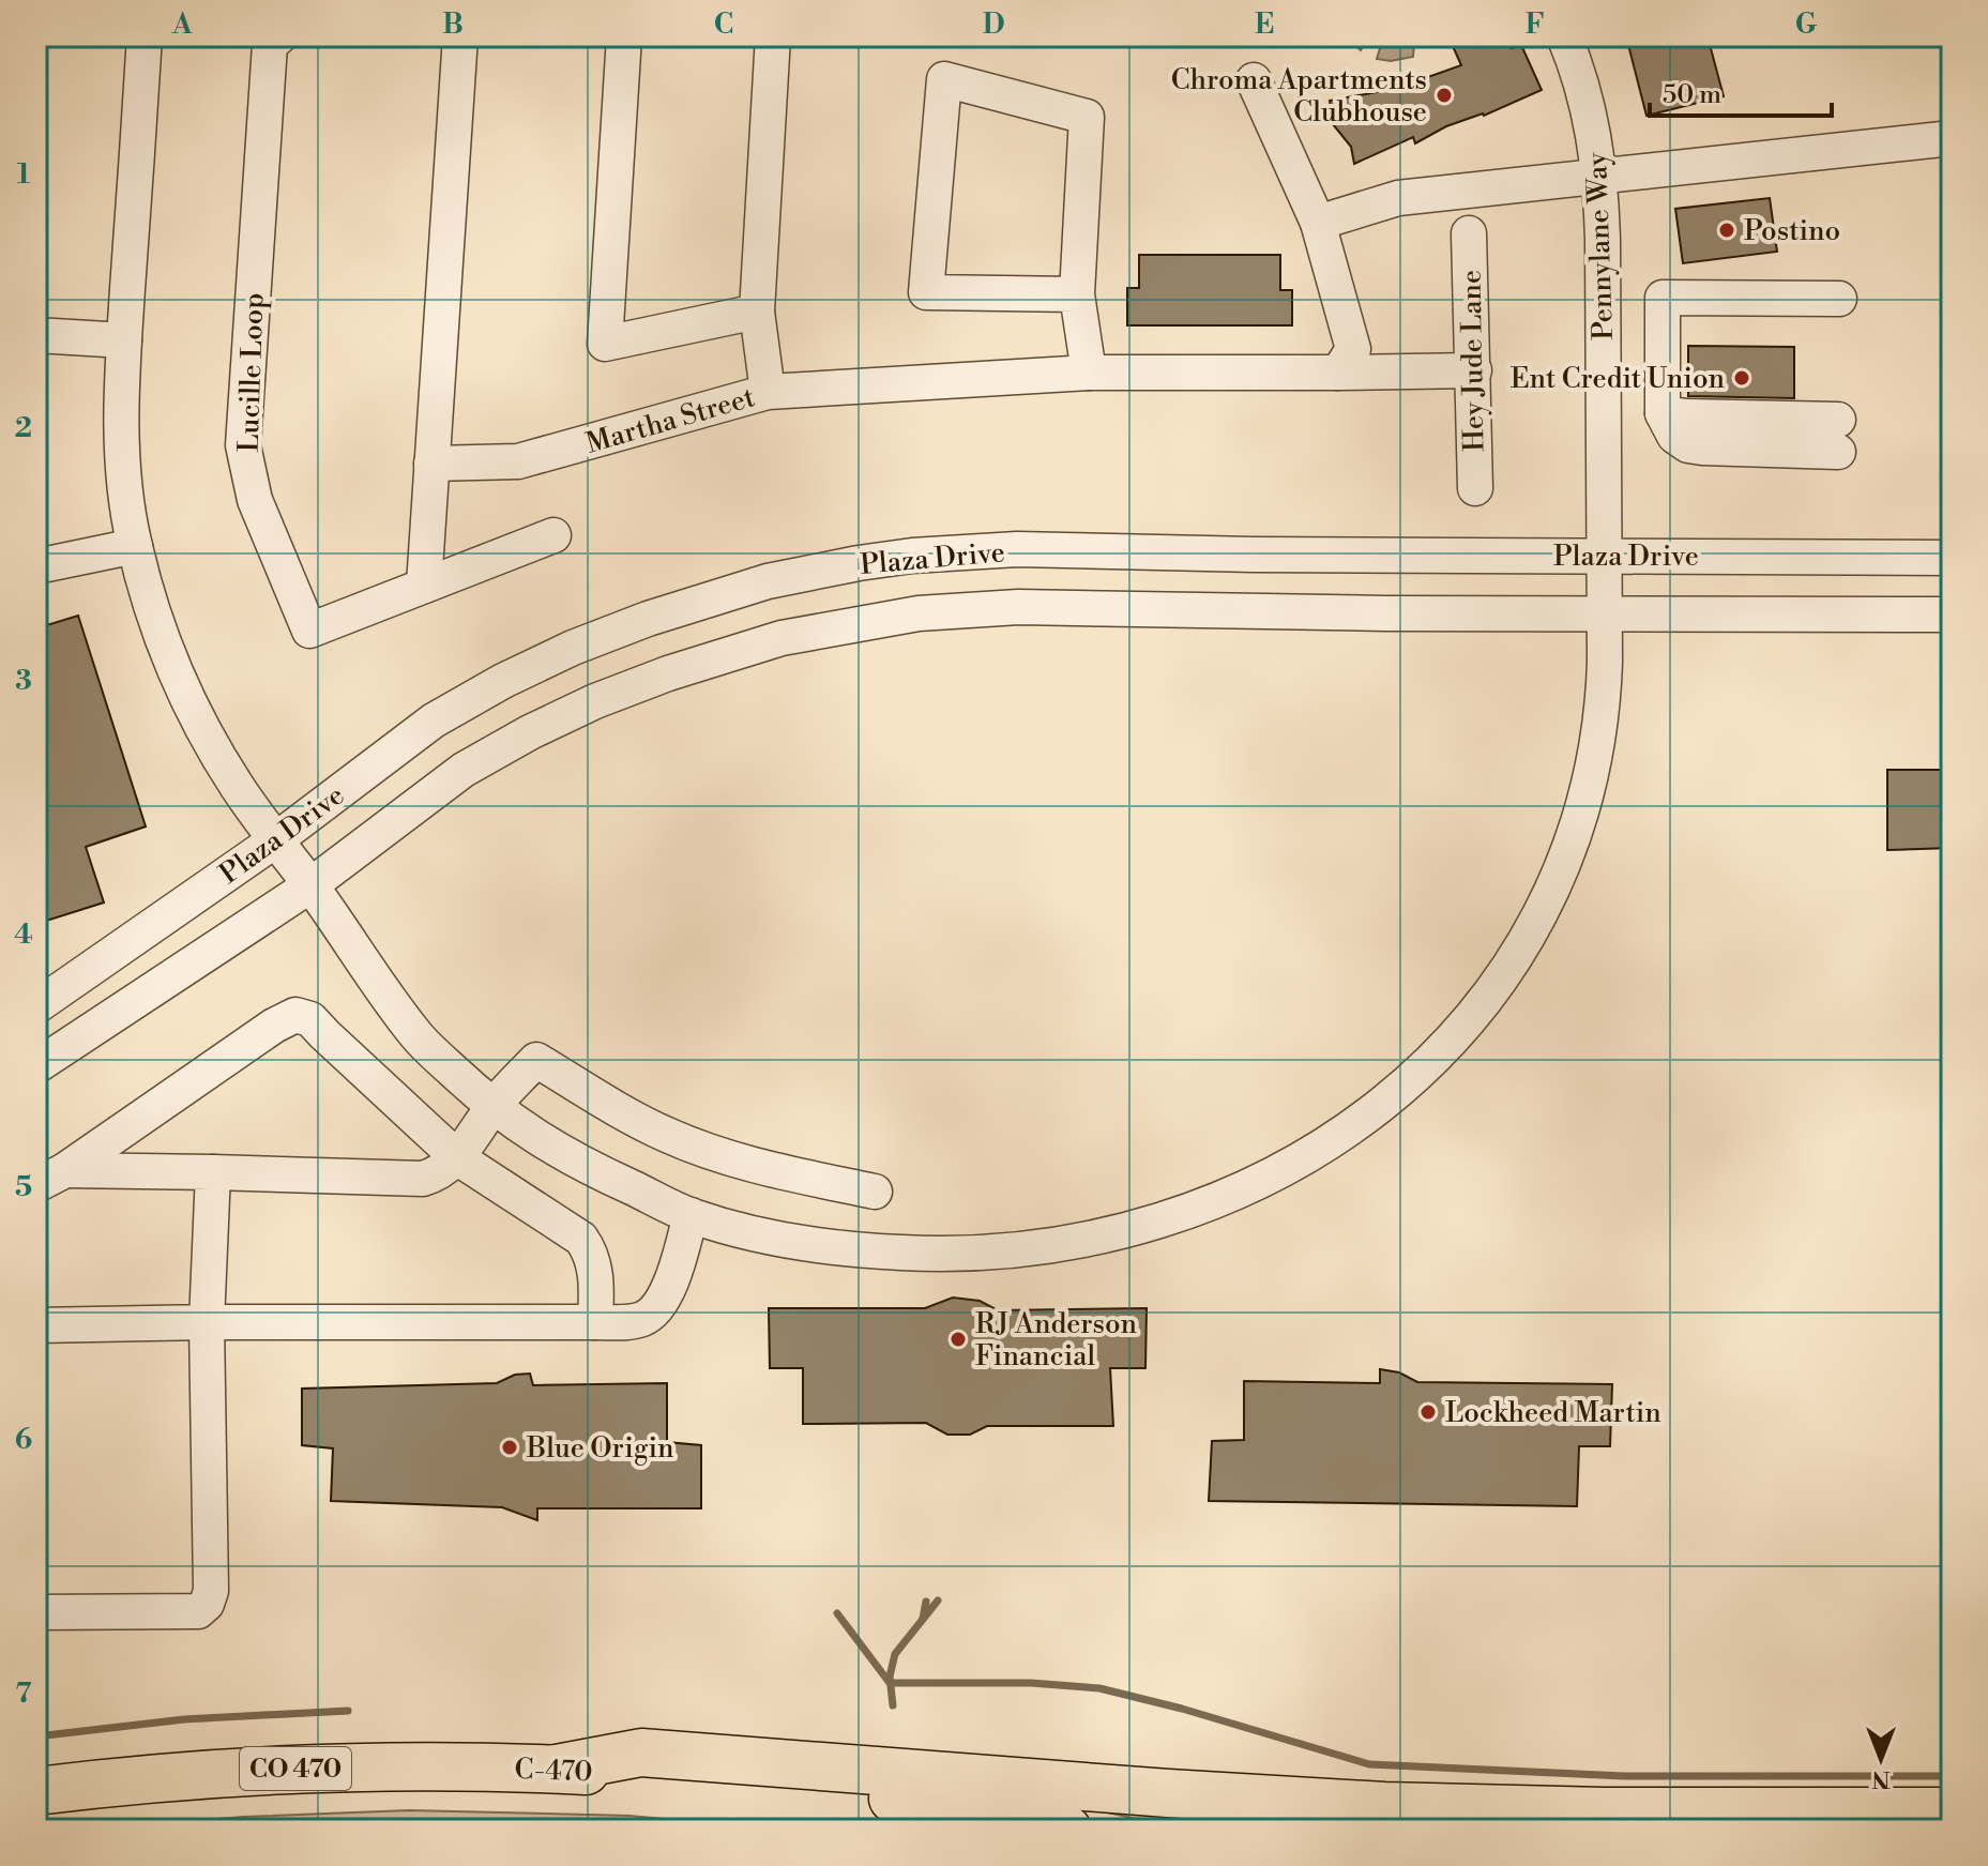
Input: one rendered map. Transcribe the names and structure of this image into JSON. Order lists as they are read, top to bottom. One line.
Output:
{"streets":{"highway":["CO 470","C-470"],"street":["Pennylane Way","Hey Jude Lane","Lucille Loop","Martha Street","Plaza Drive"]},"crossings":[["Pennylane Way","Plaza Drive"],["Hey Jude Lane","Martha Street"]],"places":["Chroma Apartments Clubhouse","Postino","Ent Credit Union","RJ Anderson Financial","Lockheed Martin","Blue Origin"],"scale_bar":"50 m","north":"bottom","grid":{"columns":["A","B","C","D","E","F","G"],"rows":["1","2","3","4","5","6","7"]}}
